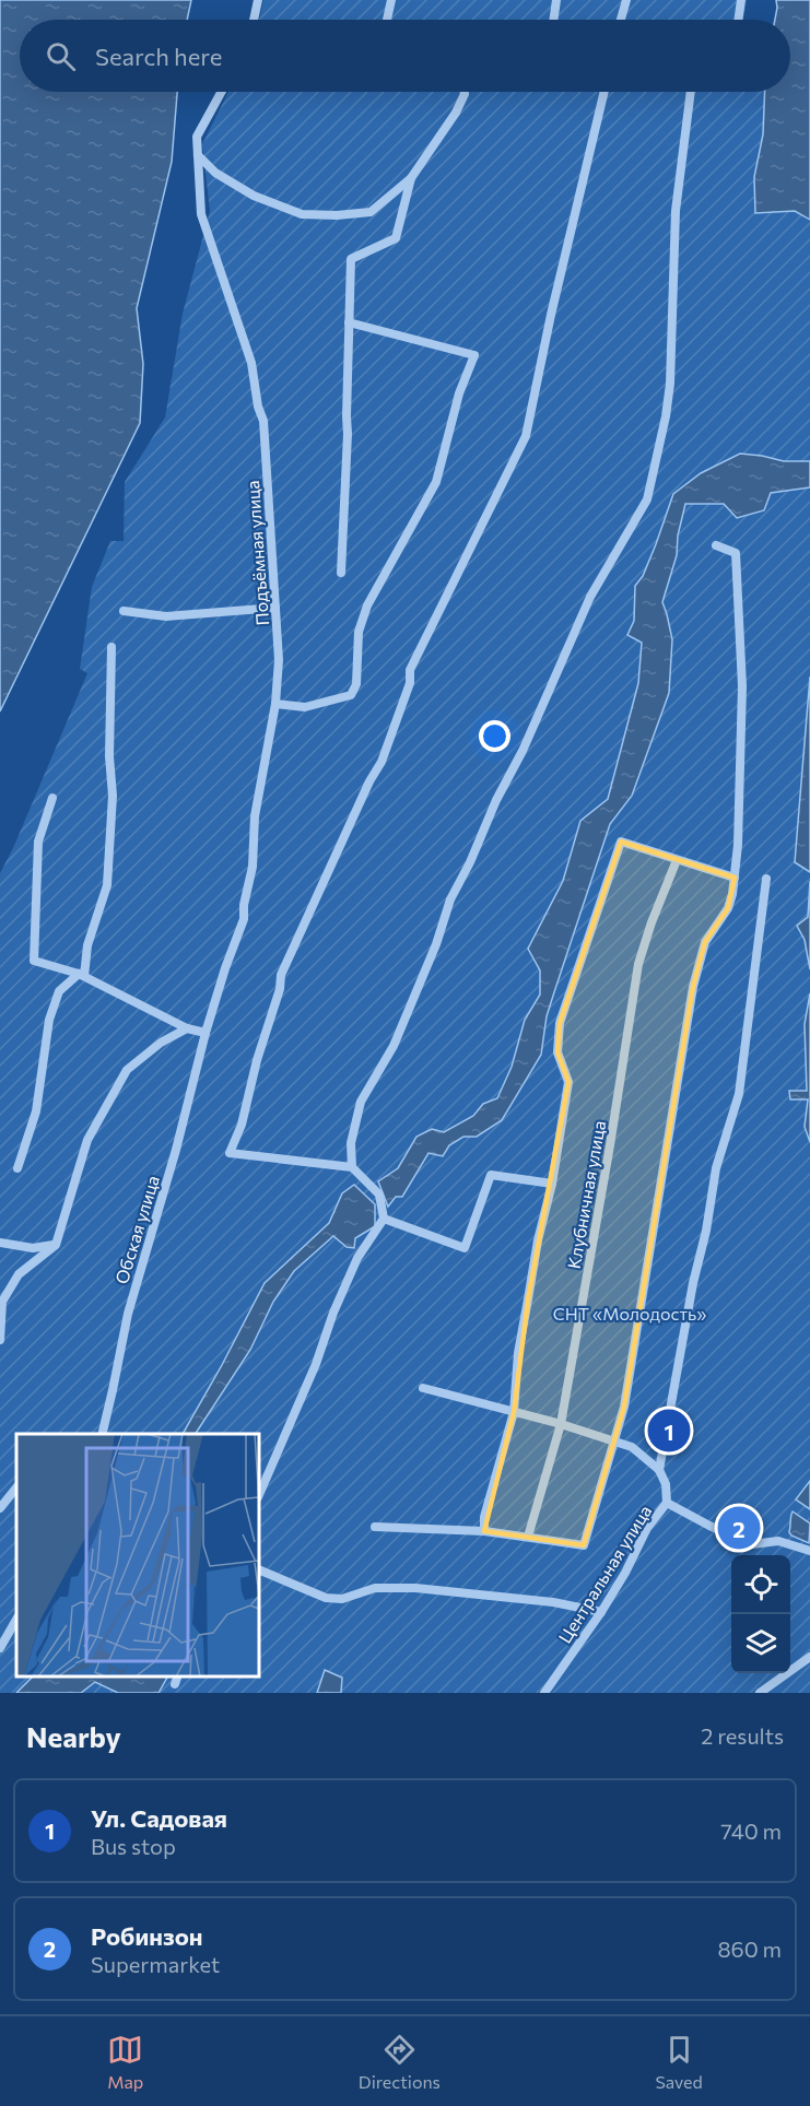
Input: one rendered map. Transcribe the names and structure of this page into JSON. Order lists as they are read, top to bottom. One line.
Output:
{"streets":{"street":["Подъёмная улица","Клубничная улица","Обская улица","Центральная улица"]},"crossings":[["Подъёмная улица","Обская улица"]],"parks":["СНТ «Молодость»"],"page":{"search":"Search here","pins":["1","2"],"heading":["Nearby","2 results"],"list":[{"mark":"1","name":"Ул. Садовая","note":"Bus stop","value":"740 m"},{"mark":"2","name":"Робинзон","note":"Supermarket","value":"860 m"}],"nav":["Map","Directions","Saved"]}}
